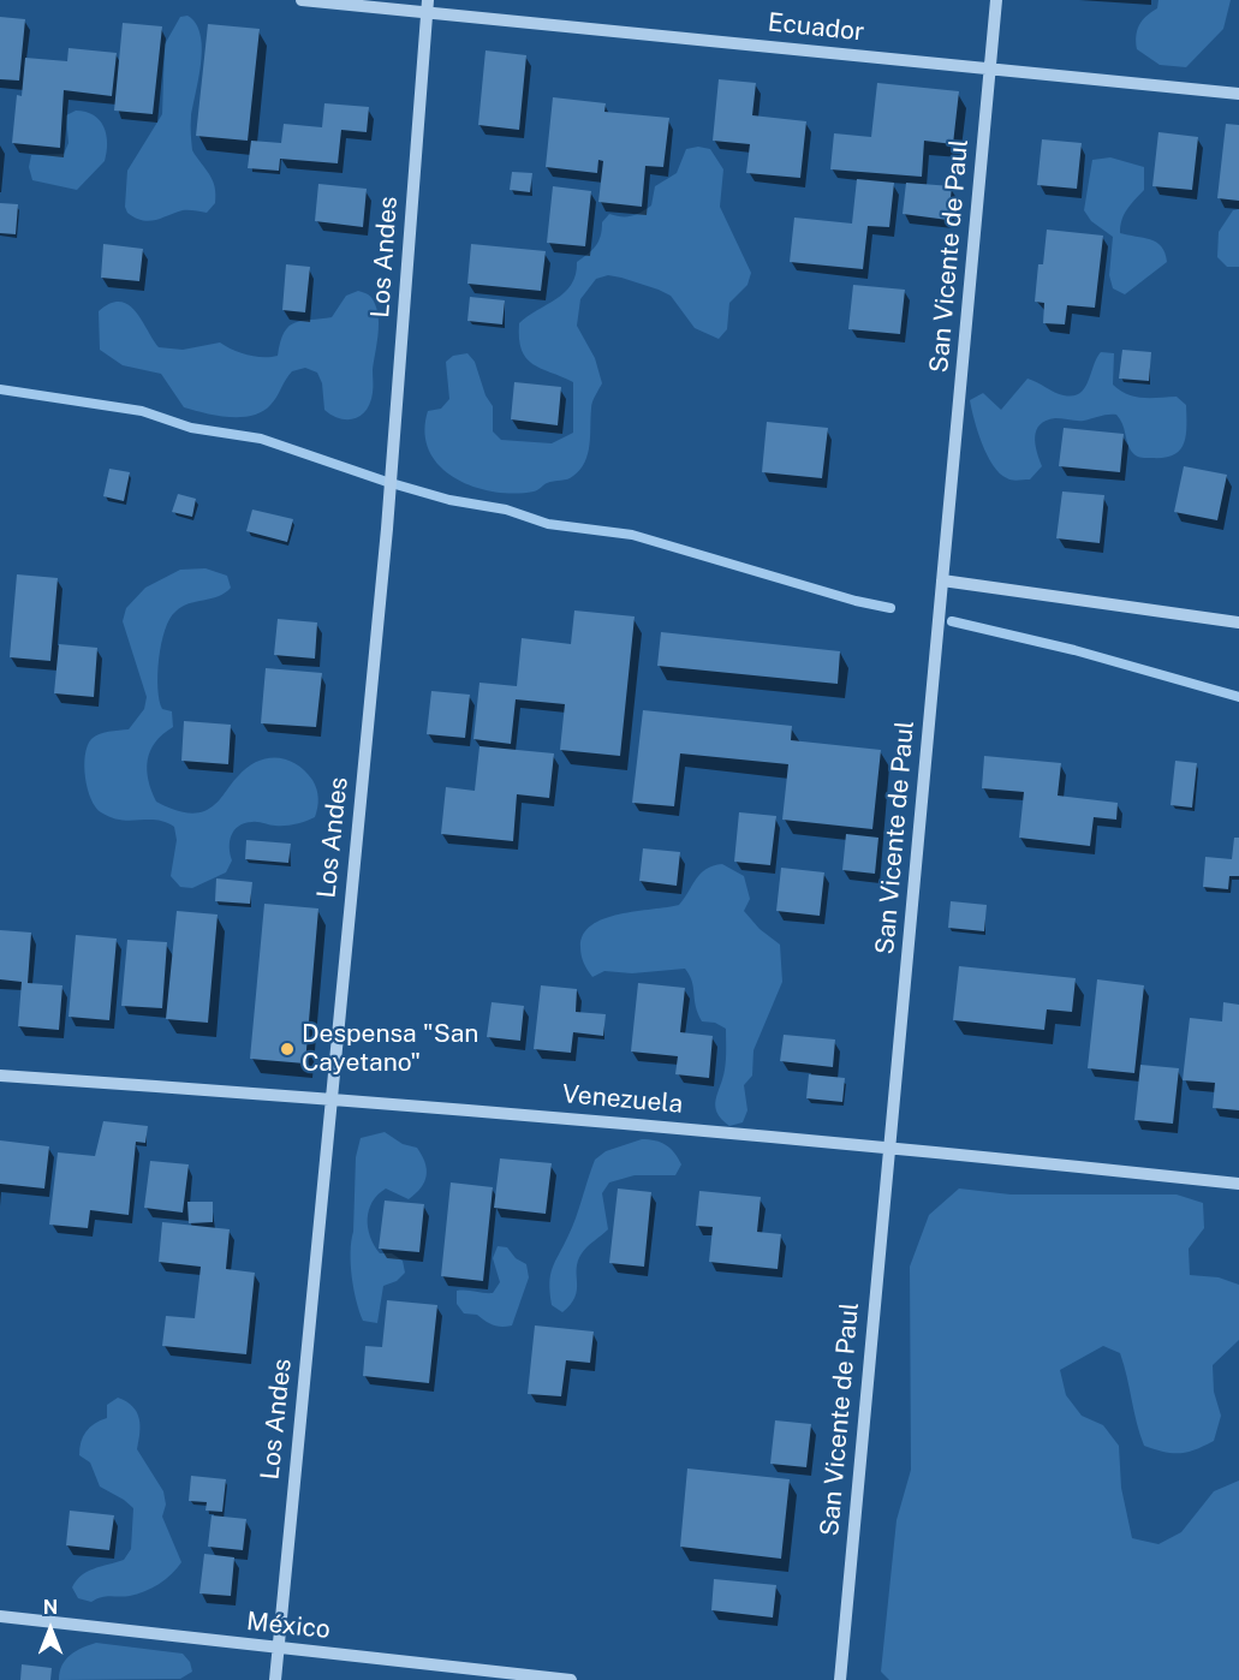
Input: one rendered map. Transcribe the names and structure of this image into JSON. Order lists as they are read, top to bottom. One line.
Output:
{"streets":{"street":["Ecuador","San Vicente de Paul","Los Andes","Venezuela","México"]},"crossings":[["Ecuador","San Vicente de Paul"],["Ecuador","Los Andes"],["San Vicente de Paul","Venezuela"],["Los Andes","Venezuela"],["Los Andes","México"]],"places":["Despensa \"San Cayetano\""],"north":"top"}
